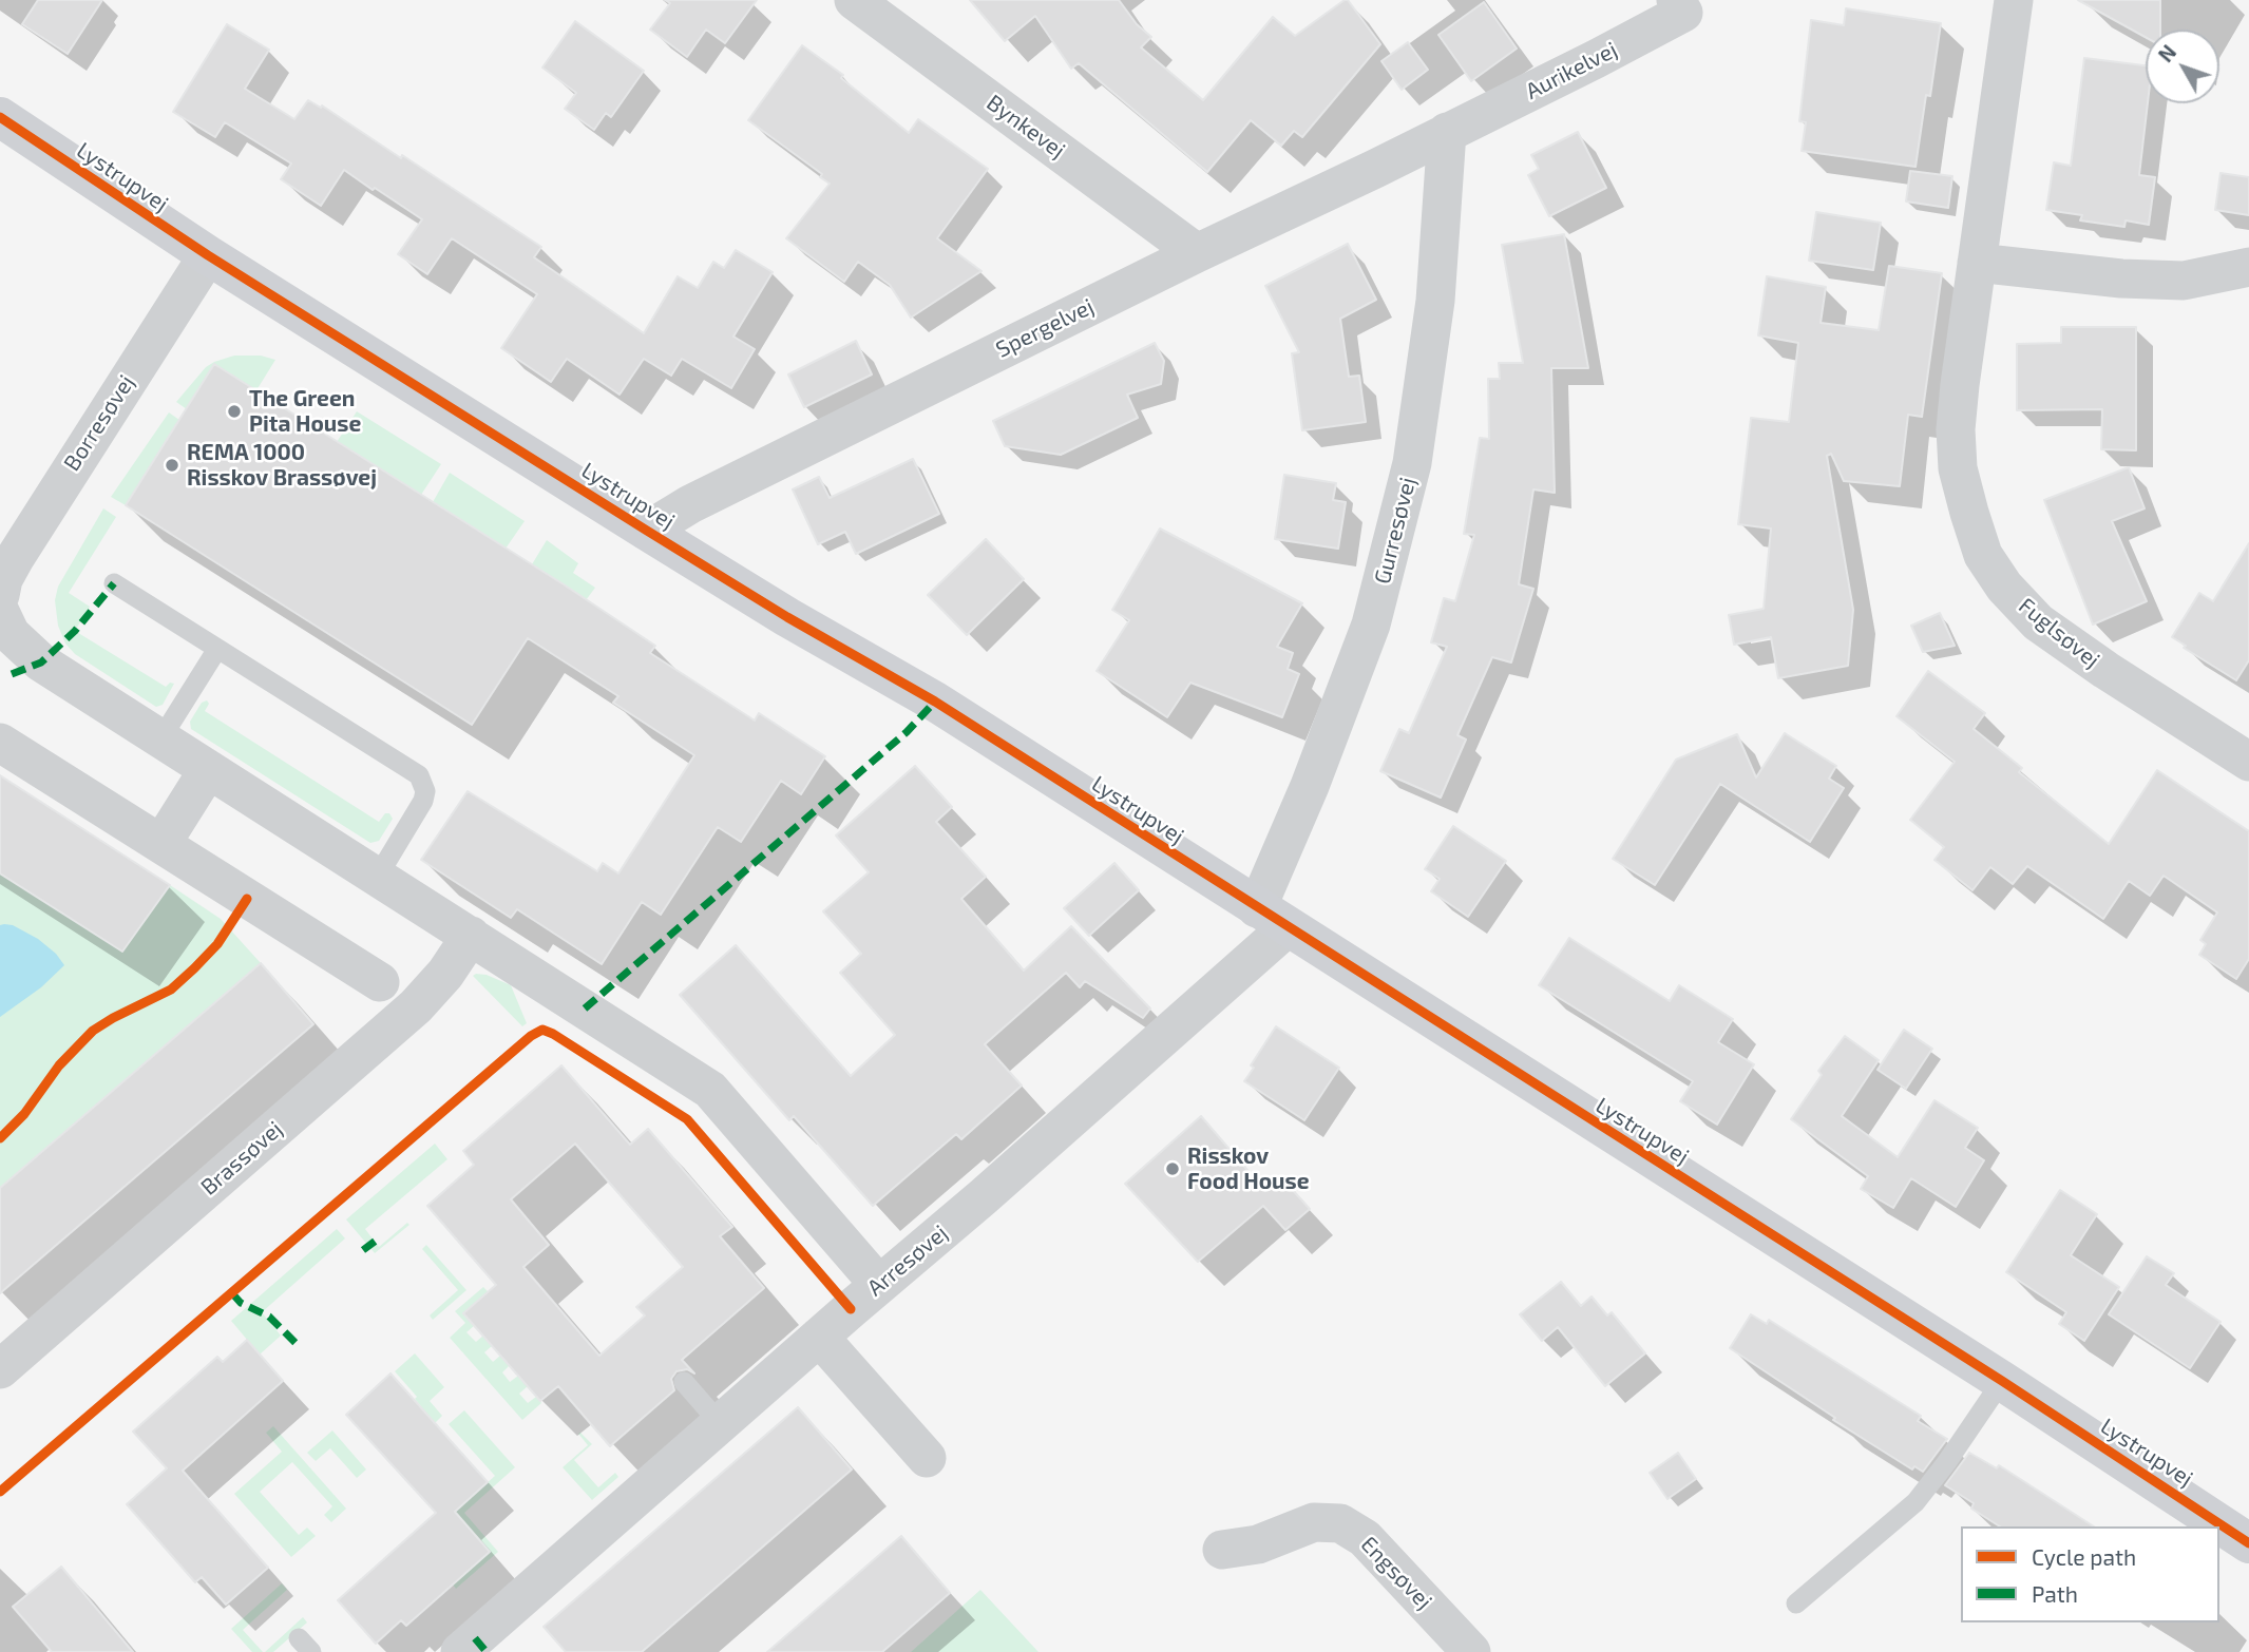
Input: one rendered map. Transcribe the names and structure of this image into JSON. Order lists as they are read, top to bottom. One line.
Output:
{"streets":{"street":["Aurikelvej","Bynkevej","Lystrupvej","Spergelvej","Borresøvej","Gurresøvej","Fuglsøvej","Brassøvej","Arresøvej","Engsøvej"]},"crossings":[["Aurikelvej","Spergelvej"],["Aurikelvej","Gurresøvej"],["Bynkevej","Spergelvej"],["Lystrupvej","Spergelvej"],["Lystrupvej","Borresøvej"],["Lystrupvej","Gurresøvej"],["Lystrupvej","Arresøvej"],["Spergelvej","Gurresøvej"],["Gurresøvej","Arresøvej"]],"places":["The Green Pita House","REMA 1000 Risskov Brassøvej","Risskov Food House"],"legend":["Cycle path","Path"],"north":"top left"}
